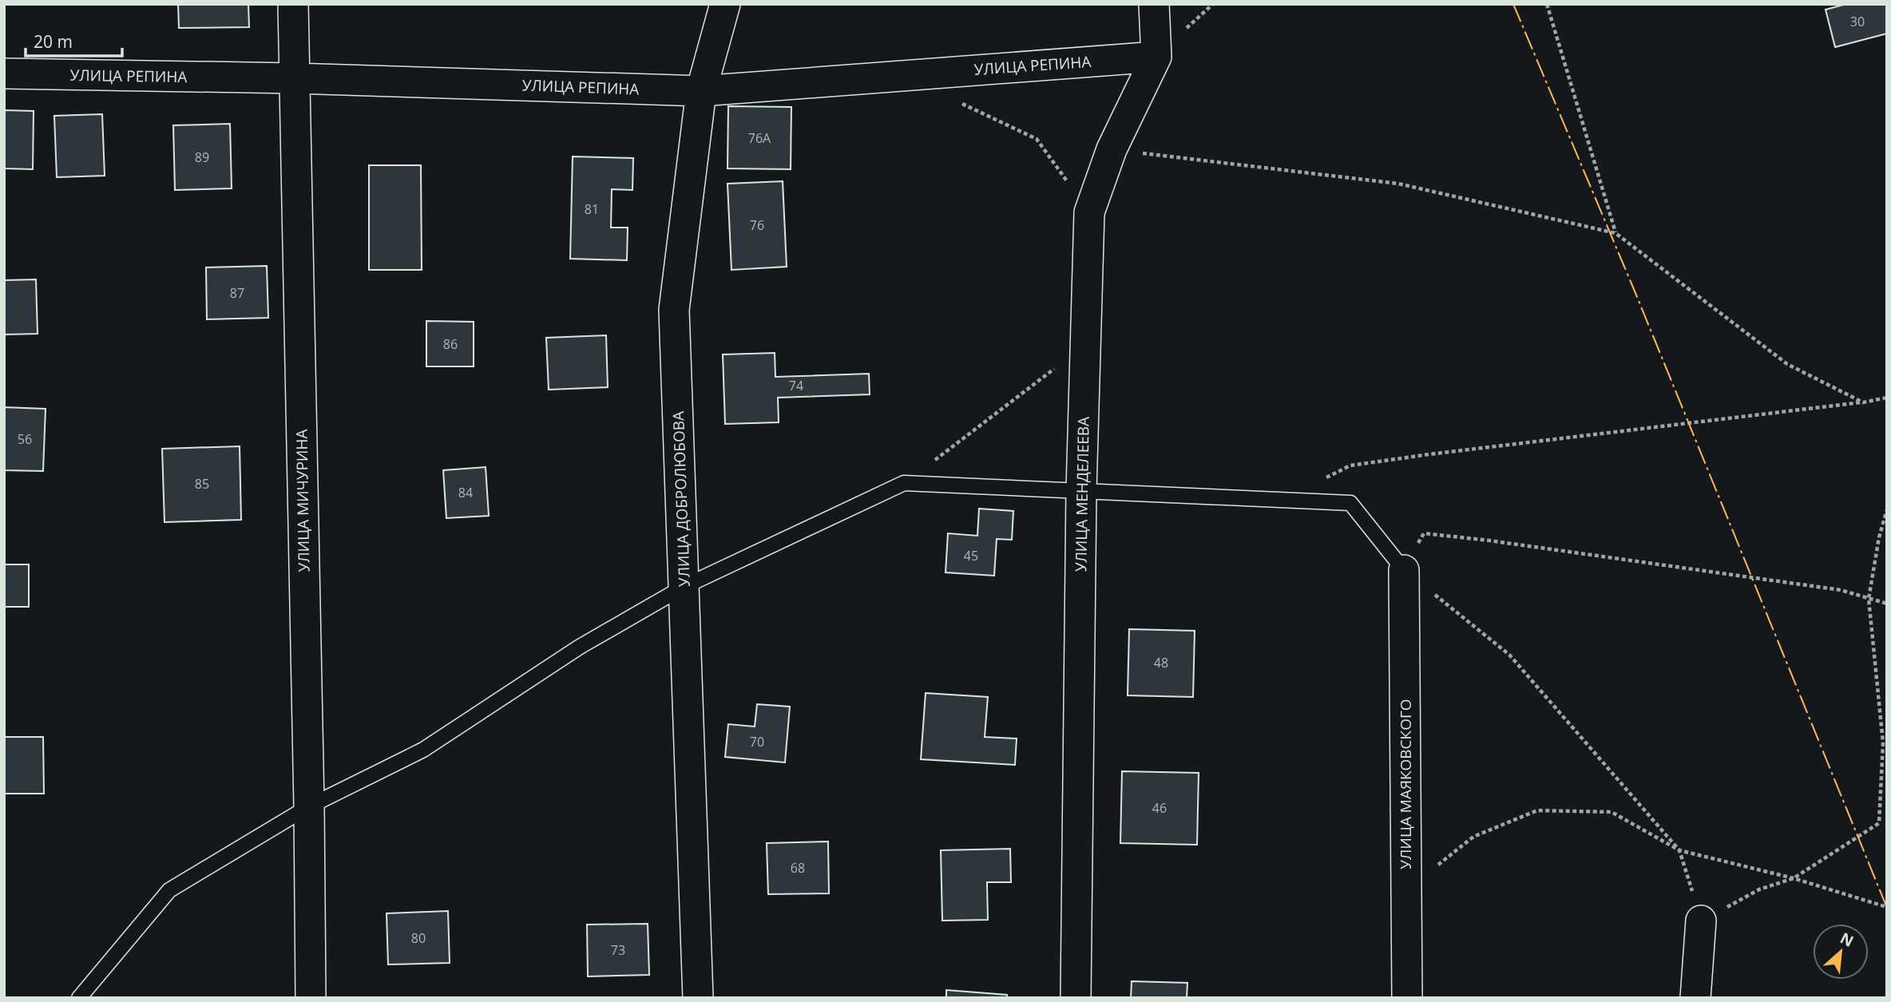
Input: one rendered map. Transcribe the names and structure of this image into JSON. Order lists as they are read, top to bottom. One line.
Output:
{"streets":{"street":["УЛИЦА РЕПИНА","УЛИЦА МЕНДЕЛЕЕВА","УЛИЦА ДОБРОЛЮБОВА","УЛИЦА МИЧУРИНА","УЛИЦА МАЯКОВСКОГО"]},"crossings":[["УЛИЦА РЕПИНА","УЛИЦА МЕНДЕЛЕЕВА"],["УЛИЦА РЕПИНА","УЛИЦА ДОБРОЛЮБОВА"],["УЛИЦА РЕПИНА","УЛИЦА МИЧУРИНА"]],"house_numbers":["30","76А","89","81","76","87","86","74","56","85","84","45","48","70","46","68","80","73"],"scale_bar":"20 m","north":"top right"}
